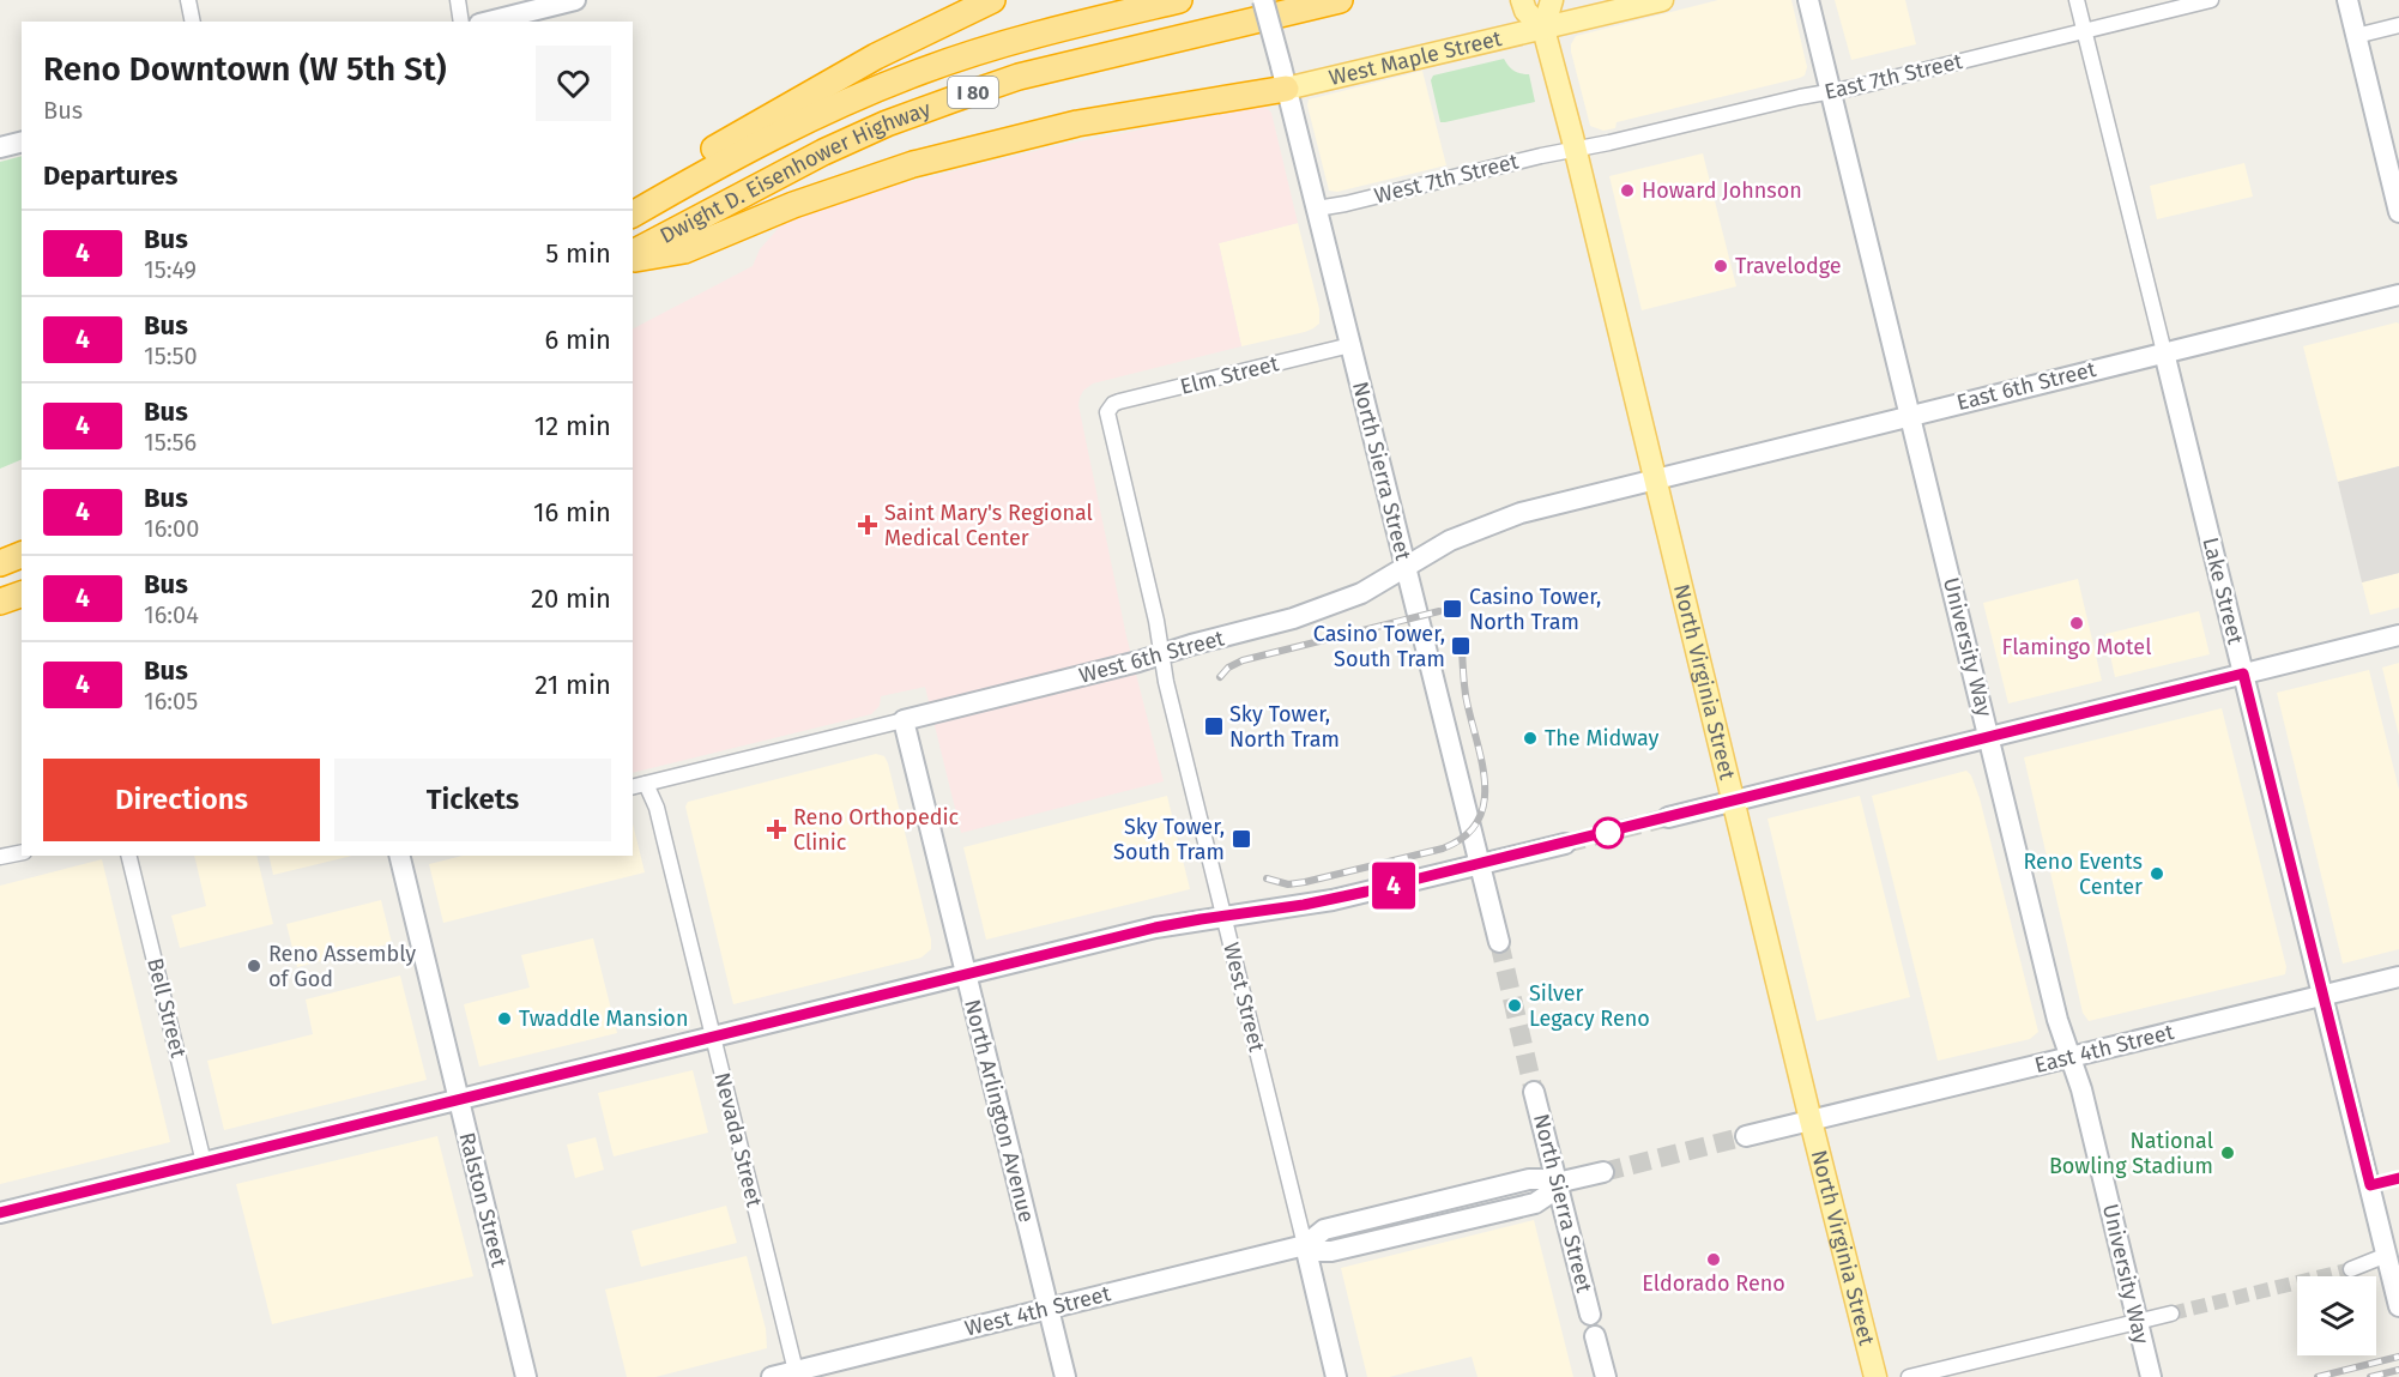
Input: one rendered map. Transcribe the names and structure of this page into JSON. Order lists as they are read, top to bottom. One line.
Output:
{"streets":{"highway":["I 80","Dwight D. Eisenhower Highway"],"main road":["West Maple Street","East 6th Street","North Sierra Street","Lake Street","University Way","West 6th Street","North Virginia Street","West Street","East 4th Street","North Arlington Avenue","Ralston Street","West 4th Street"],"street":["East 7th Street","West 7th Street","Elm Street","Bell Street","Nevada Street"]},"crossings":[["West Maple Street","North Sierra Street"],["West Maple Street","North Virginia Street"],["East 7th Street","West 7th Street"],["East 7th Street","Lake Street"],["East 7th Street","University Way"],["East 7th Street","North Virginia Street"],["West 7th Street","North Sierra Street"],["West 7th Street","North Virginia Street"],["Elm Street","North Sierra Street"],["Elm Street","West Street"],["East 6th Street","Lake Street"],["East 6th Street","University Way"],["East 6th Street","West 6th Street"],["East 6th Street","North Virginia Street"],["North Sierra Street","West 6th Street"],["North Sierra Street","West 4th Street"],["Lake Street","East 4th Street"],["University Way","East 4th Street"],["West 6th Street","North Virginia Street"],["West 6th Street","West Street"],["West 6th Street","North Arlington Avenue"],["West 6th Street","Nevada Street"],["North Virginia Street","East 4th Street"],["West Street","West 4th Street"],["North Arlington Avenue","West 4th Street"],["Nevada Street","West 4th Street"]],"places":{"other":["Howard Johnson","Travelodge","Flamingo Motel","The Midway","Reno Events Center","Reno Assembly of God","Silver Legacy Reno","Twaddle Mansion","National Bowling Stadium","Eldorado Reno"],"health":["Saint Mary's Regional Medical Center","Reno Orthopedic Clinic"],"transit":["Casino Tower, North Tram","Casino Tower, South Tram","Sky Tower, North Tram","Sky Tower, South Tram"]},"lines":["bus line 4"],"page":{"on_map":"4","heading":[["Reno Downtown (W 5th St)","Bus"],"Departures"],"list":[{"mark":"4","name":"Bus","note":"15:49","value":"5 min"},{"mark":"4","name":"Bus","note":"15:50","value":"6 min"},{"mark":"4","name":"Bus","note":"15:56","value":"12 min"},{"mark":"4","name":"Bus","note":"16:00","value":"16 min"},{"mark":"4","name":"Bus","note":"16:04","value":"20 min"},{"mark":"4","name":"Bus","note":"16:05","value":"21 min"}],"buttons":["Directions","Tickets"]}}
